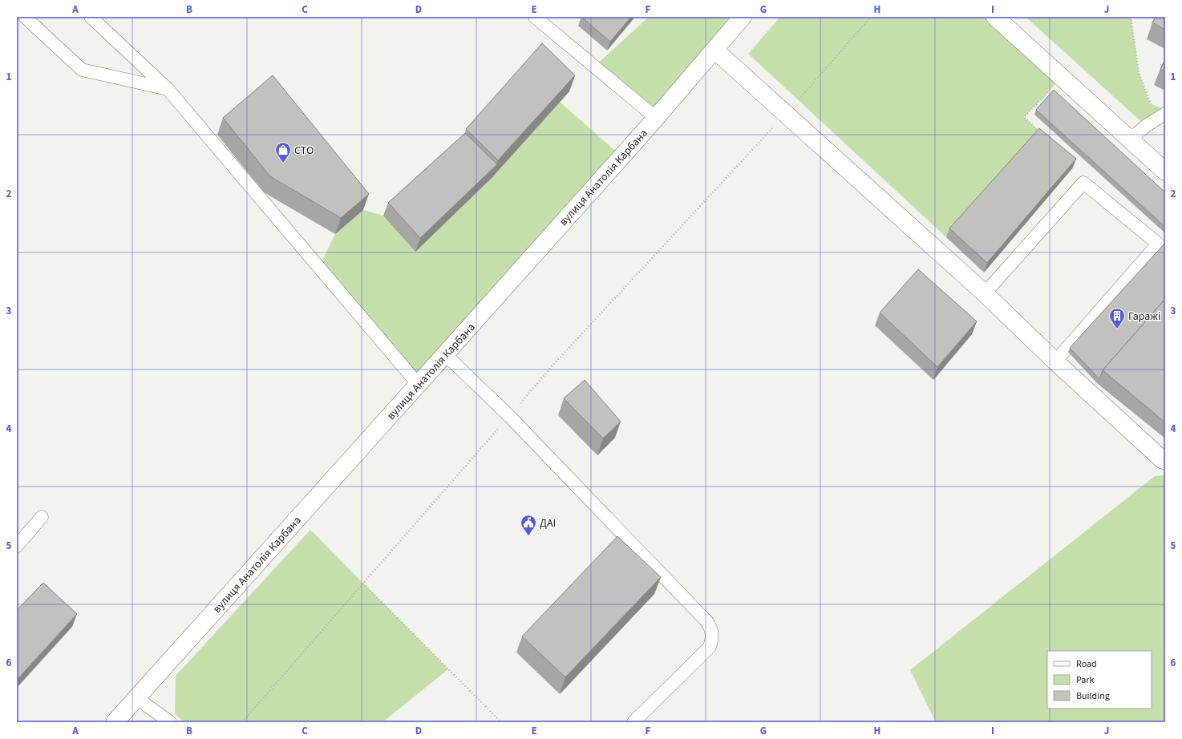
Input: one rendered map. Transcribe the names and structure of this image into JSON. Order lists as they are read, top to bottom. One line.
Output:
{"streets":{"street":["вулиця Анатолія Карбана"]},"places":{"shop":["СТО"],"building":["Гаражі"],"public building":["ДАІ"]},"legend":["Road","Park","Building"],"grid":{"columns":["A","B","C","D","E","F","G","H","I","J"],"rows":["1","2","3","4","5","6"]}}
